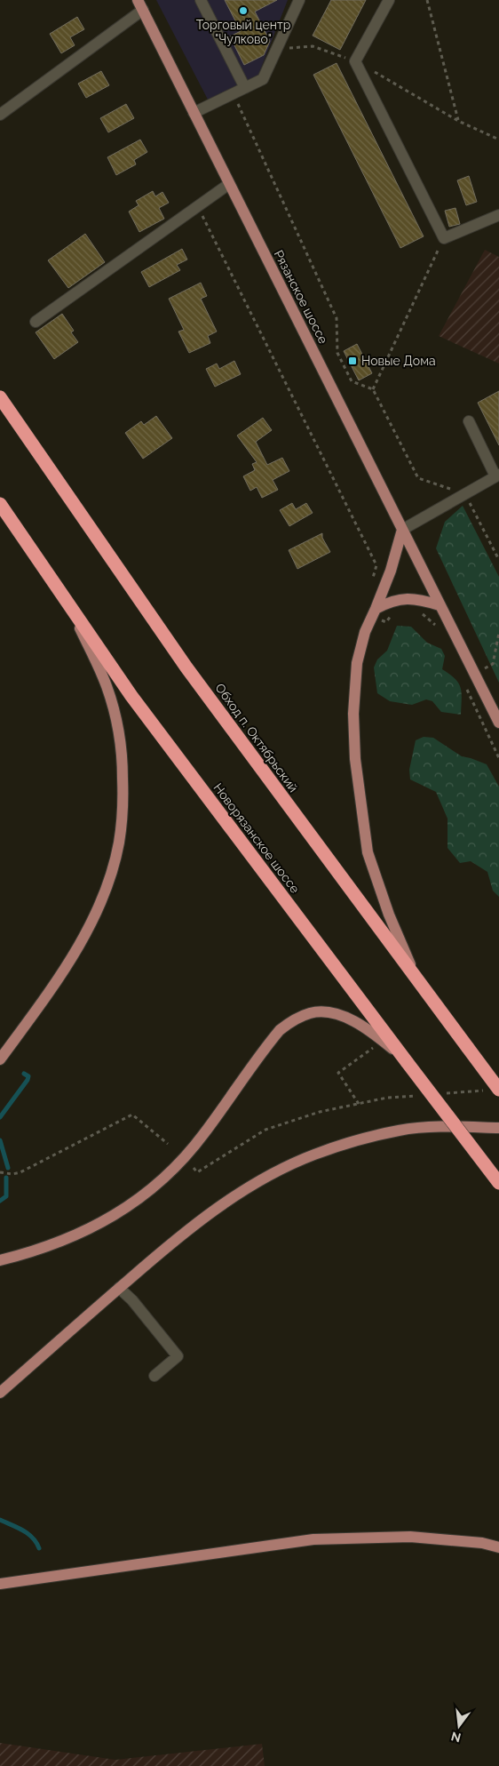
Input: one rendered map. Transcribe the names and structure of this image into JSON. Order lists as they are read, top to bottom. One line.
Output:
{"streets":{"highway":["Обход п. Октябрьский","Новорязанское шоссе"],"main road":["Рязанское шоссе"]},"places":{"other":["Торговый центр \"Чулково\""],"transit":["Новые Дома"]},"north":"bottom"}
